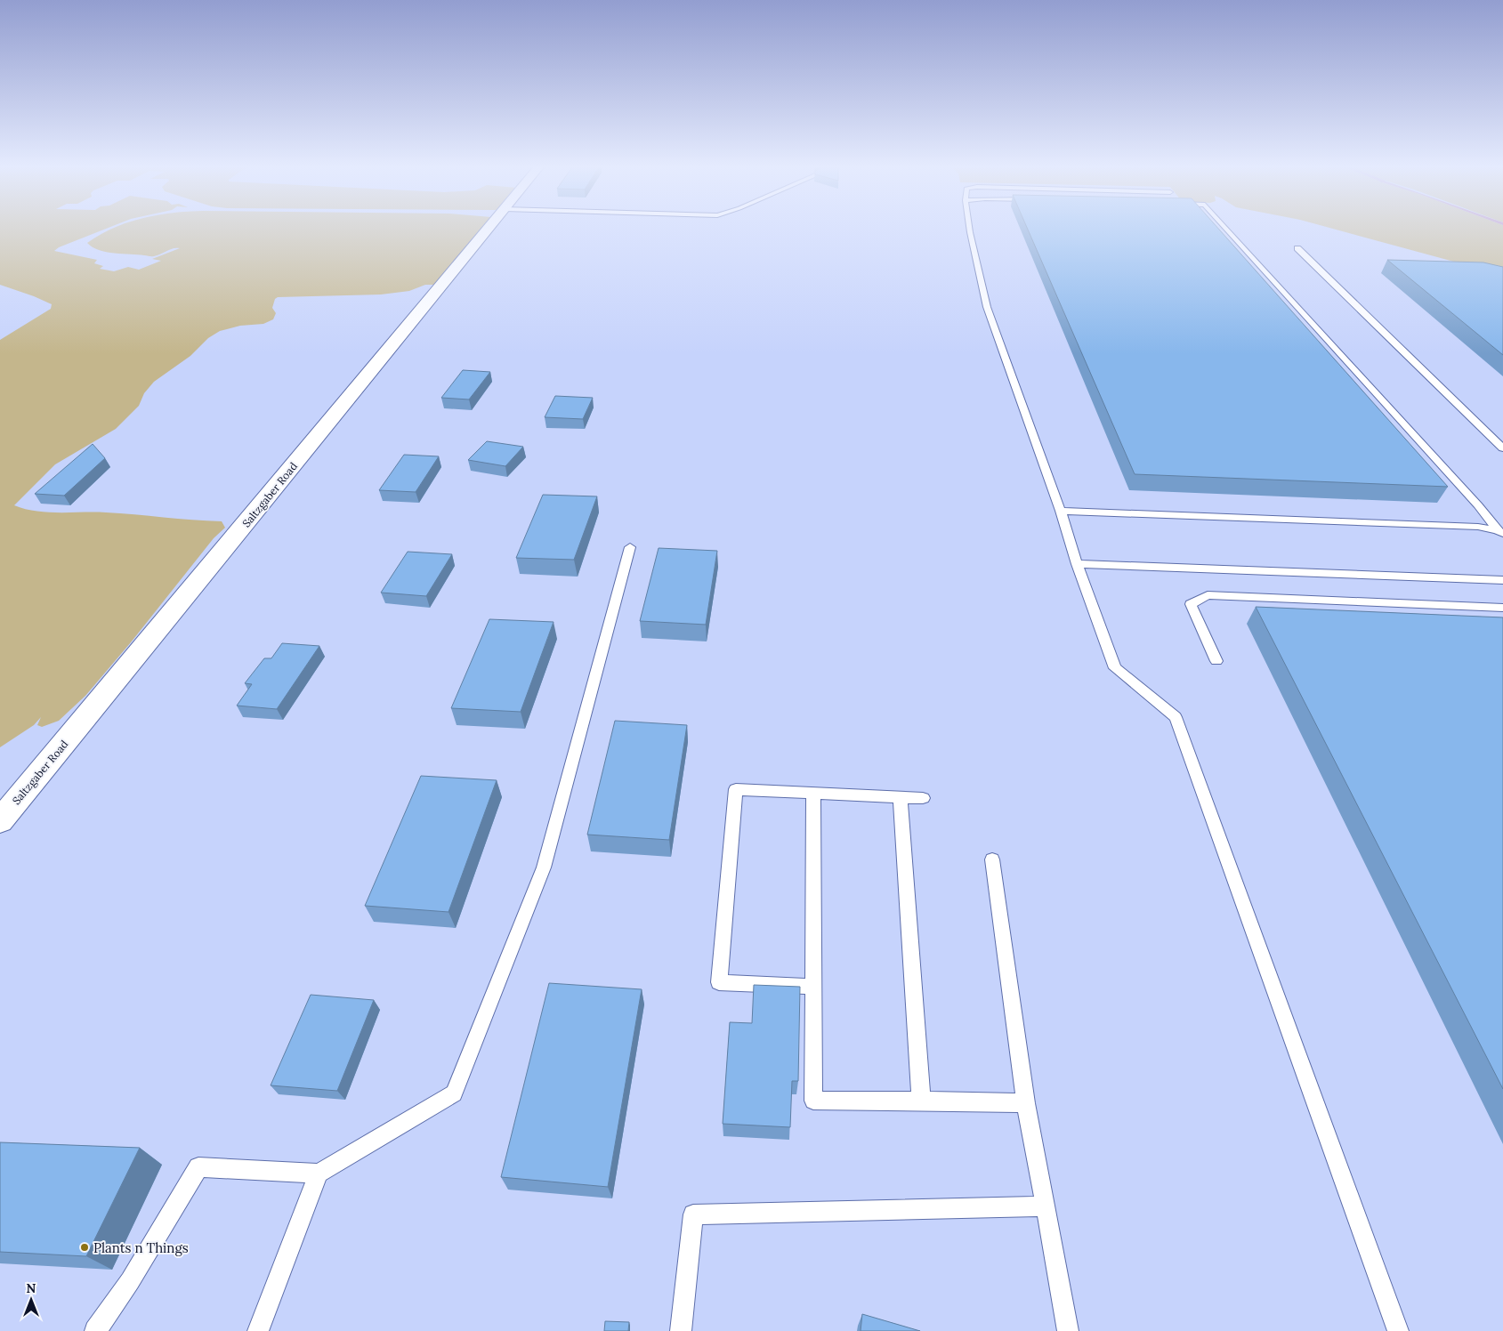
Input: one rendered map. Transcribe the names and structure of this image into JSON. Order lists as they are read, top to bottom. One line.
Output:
{"streets":{"street":["Saltzgaber Road"]},"places":["Plants n Things"],"north":"top"}
